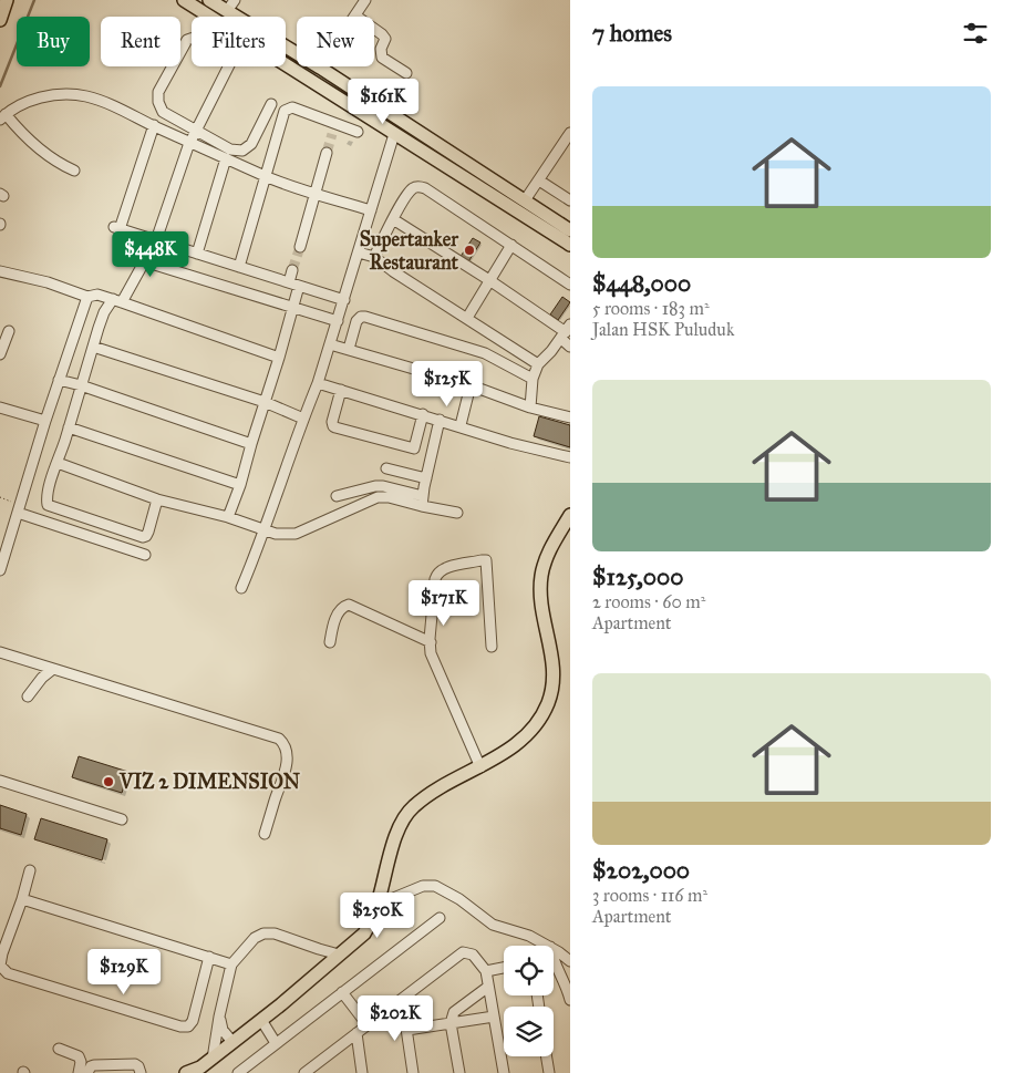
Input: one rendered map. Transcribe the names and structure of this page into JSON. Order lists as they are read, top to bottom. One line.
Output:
{"places":["Supertanker Restaurant","VIZ 2 DIMENSION"],"page":{"heading":"7 homes","chip":["Buy","Rent","Filters","New"],"list":[{"name":"$448,000","note":"5 rooms · 183 m² · Jalan HSK Puluduk"},{"name":"$125,000","note":"2 rooms · 60 m² · Apartment"},{"name":"$202,000","note":"3 rooms · 116 m² · Apartment"}],"price":["$161K","$448K","$125K","$171K","$250K","$129K","$202K"]}}
